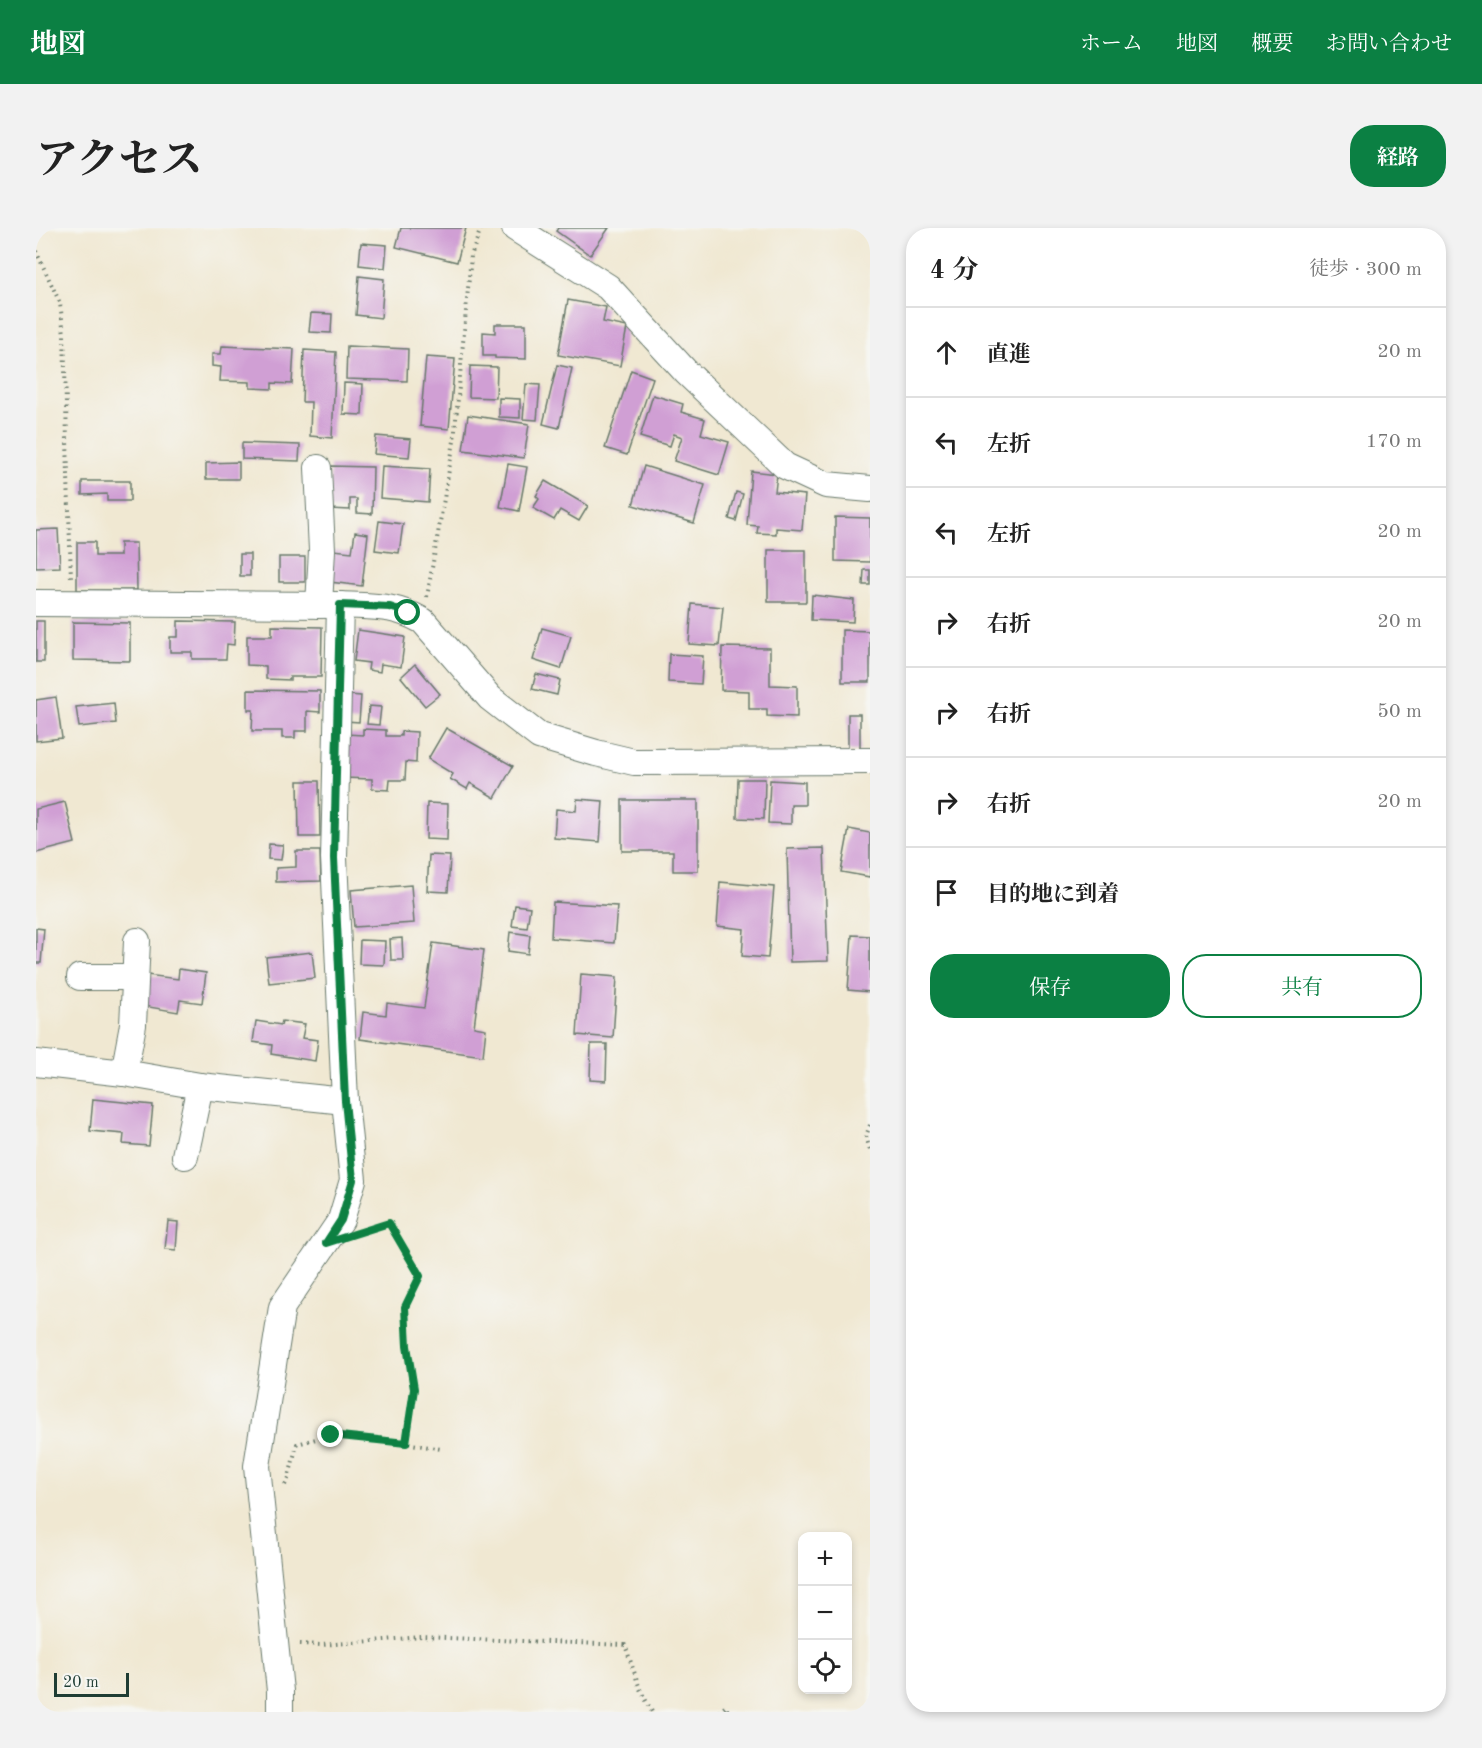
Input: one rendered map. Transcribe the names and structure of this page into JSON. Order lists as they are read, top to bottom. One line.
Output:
{"scale_bar":"20 m","page":{"header":"地図","nav":["ホーム","地図","概要","お問い合わせ"],"title":"アクセス","buttons":["経路",["保存","共有"]],"heading":["4 分","徒歩 · 300 m"],"list":[["直進","20 m"],["左折","170 m"],["左折","20 m"],["右折","20 m"],["右折","50 m"],["右折","20 m"],"目的地に到着"],"map_buttons":["+","−"],"scale":"20 m"}}
